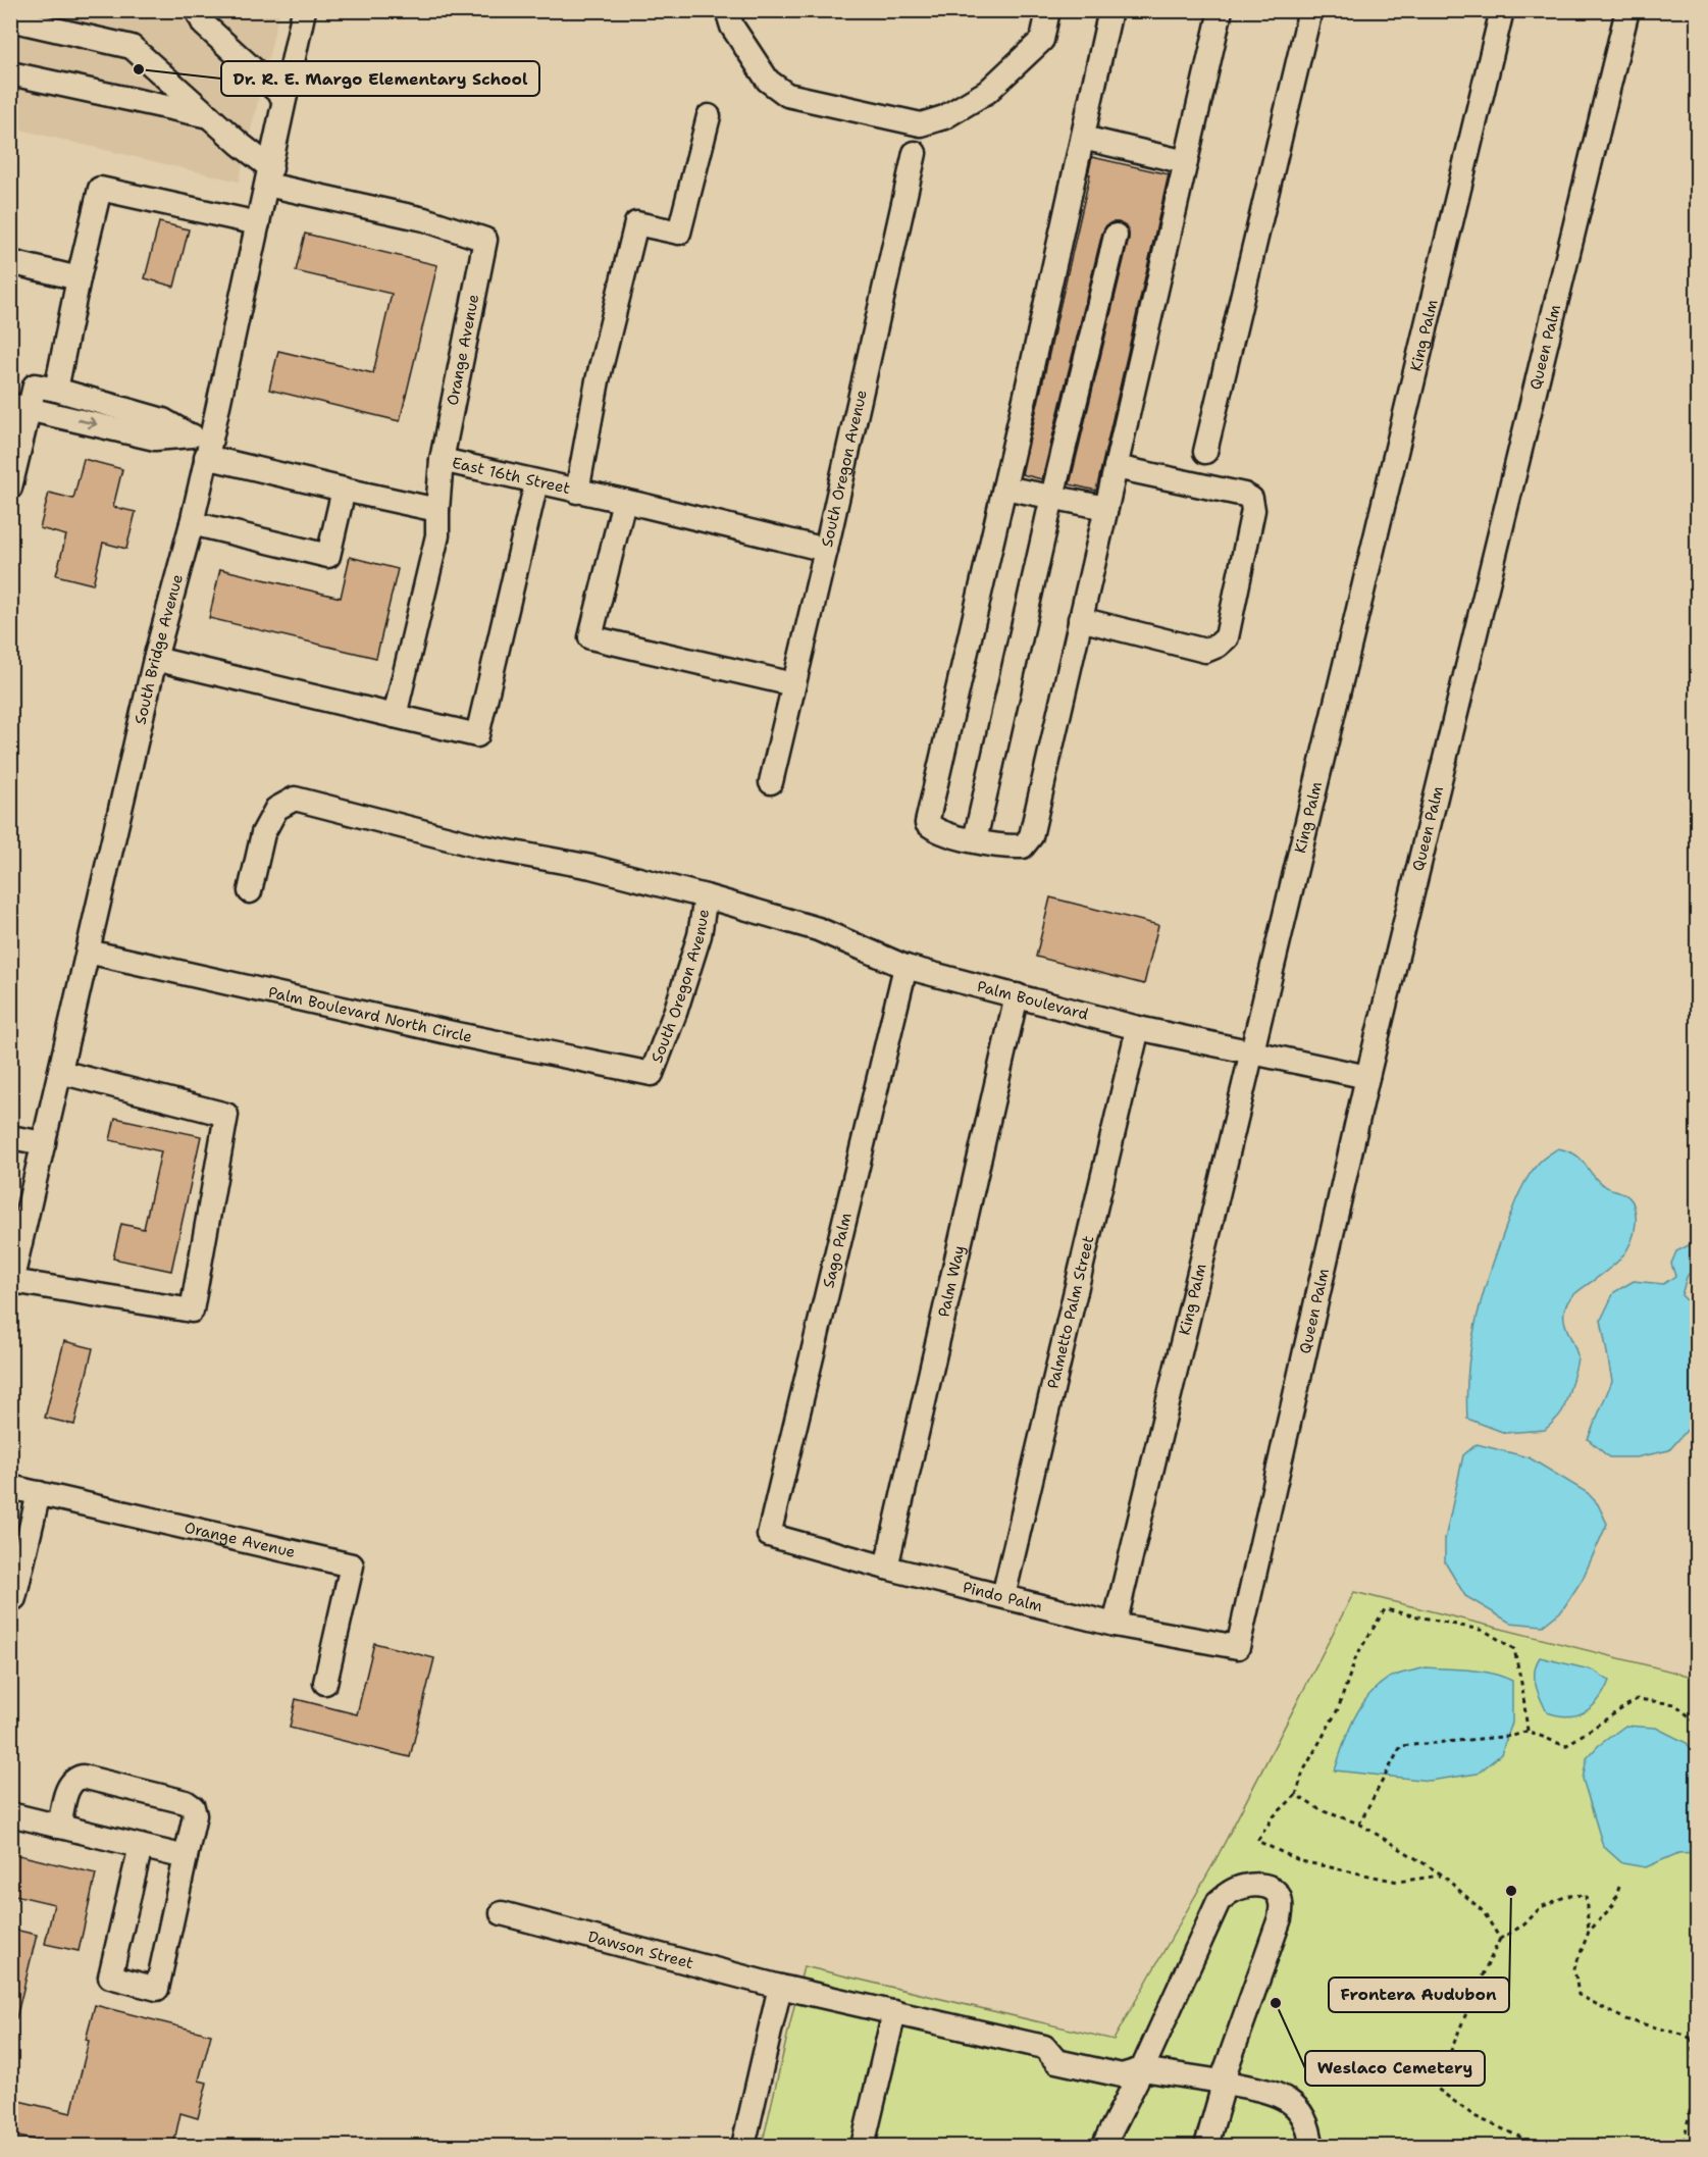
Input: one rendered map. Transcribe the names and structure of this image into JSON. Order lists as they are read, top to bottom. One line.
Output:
{"streets":{"street":["King Palm","Queen Palm","Orange Avenue","South Oregon Avenue","East 16th Street","South Bridge Avenue","Palm Boulevard","Palm Boulevard North Circle","Sago Palm","Palm Way","Palmetto Palm Street","Pindo Palm","Dawson Street"]},"crossings":[["King Palm","Palm Boulevard"],["King Palm","Pindo Palm"],["Queen Palm","Palm Boulevard"],["Queen Palm","Pindo Palm"],["Orange Avenue","East 16th Street"],["Orange Avenue","South Bridge Avenue"],["South Oregon Avenue","East 16th Street"],["South Oregon Avenue","Palm Boulevard"],["South Oregon Avenue","Palm Boulevard North Circle"],["South Bridge Avenue","Palm Boulevard North Circle"],["Palm Boulevard","Sago Palm"],["Palm Boulevard","Palm Way"],["Palm Boulevard","Palmetto Palm Street"],["Sago Palm","Pindo Palm"],["Palm Way","Pindo Palm"],["Palmetto Palm Street","Pindo Palm"]],"places":["Dr. R. E. Margo Elementary School","Frontera Audubon","Weslaco Cemetery"]}
